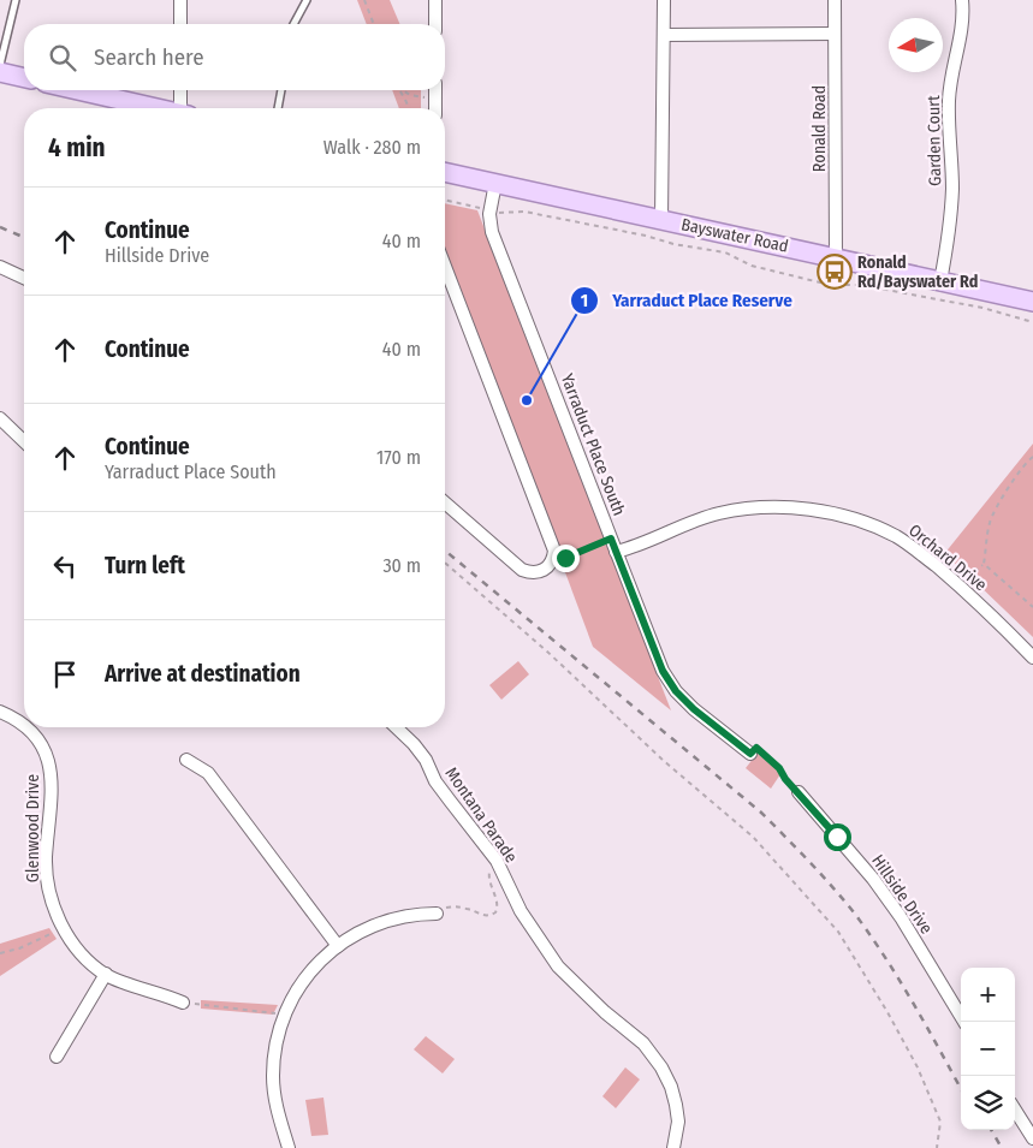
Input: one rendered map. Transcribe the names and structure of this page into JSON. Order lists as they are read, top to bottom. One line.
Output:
{"streets":{"main road":["Bayswater Road"],"street":["Ronald Road","Garden Court","Yarraduct Place South","Orchard Drive","Montana Parade","Glenwood Drive","Hillside Drive"]},"crossings":[["Ronald Road","Bayswater Road"],["Garden Court","Bayswater Road"],["Bayswater Road","Yarraduct Place South"],["Yarraduct Place South","Orchard Drive"]],"places":{"bus stop":["Ronald Rd/Bayswater Rd"],"other":["Yarraduct Place Reserve"]},"north":"left","page":{"search":"Search here","heading":["4 min","Walk · 280 m"],"list":[["Continue","Hillside Drive","40 m"],["Continue","40 m"],["Continue","Yarraduct Place South","170 m"],["Turn left","30 m"],"Arrive at destination"],"map_buttons":["+","−"]}}
